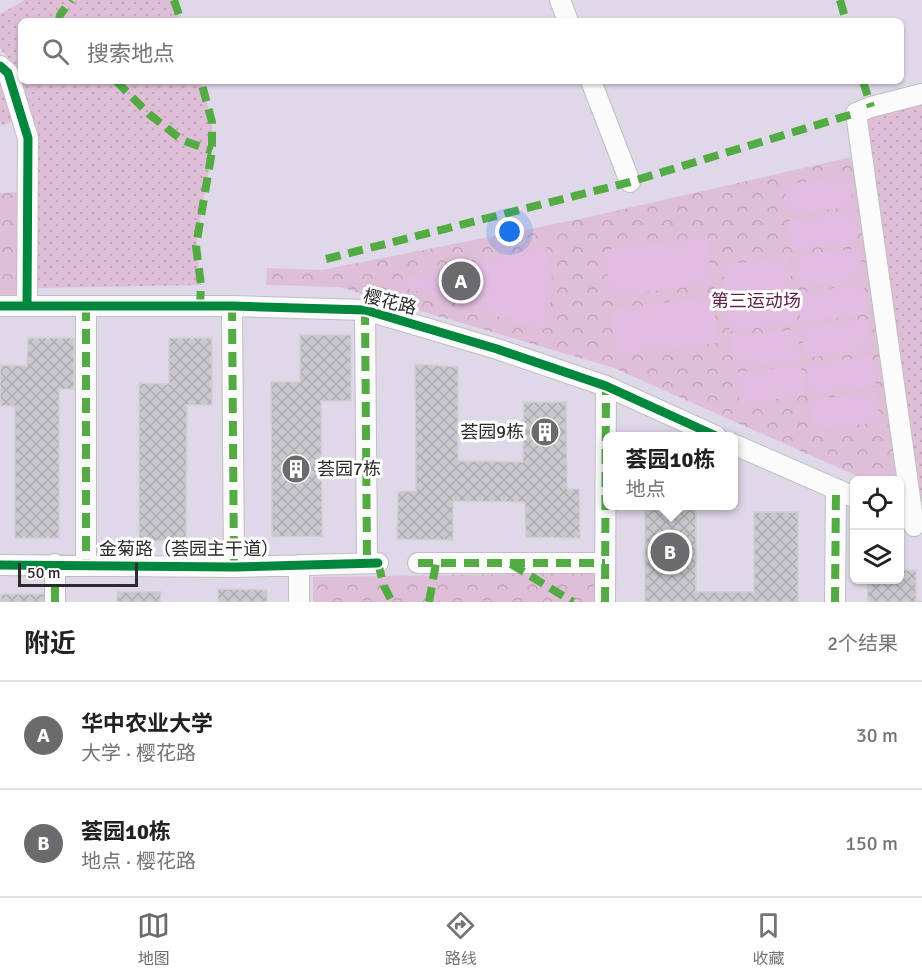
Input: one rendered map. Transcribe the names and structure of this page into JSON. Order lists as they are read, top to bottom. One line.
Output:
{"streets":{"street":["樱花路","金菊路（荟园主干道）"]},"crossings":[["樱花路","金菊路（荟园主干道）"]],"parks":["第三运动场"],"places":{"building":["荟园9栋","荟园7栋"]},"scale_bar":"50 m","page":{"search":"搜索地点","pins":["A","B"],"popup":["荟园10栋","地点"],"scale":"50 m","heading":["附近","2个结果"],"list":[{"mark":"A","name":"华中农业大学","note":"大学 · 樱花路","value":"30 m"},{"mark":"B","name":"荟园10栋","note":"地点 · 樱花路","value":"150 m"}],"nav":["地图","路线","收藏"]}}
